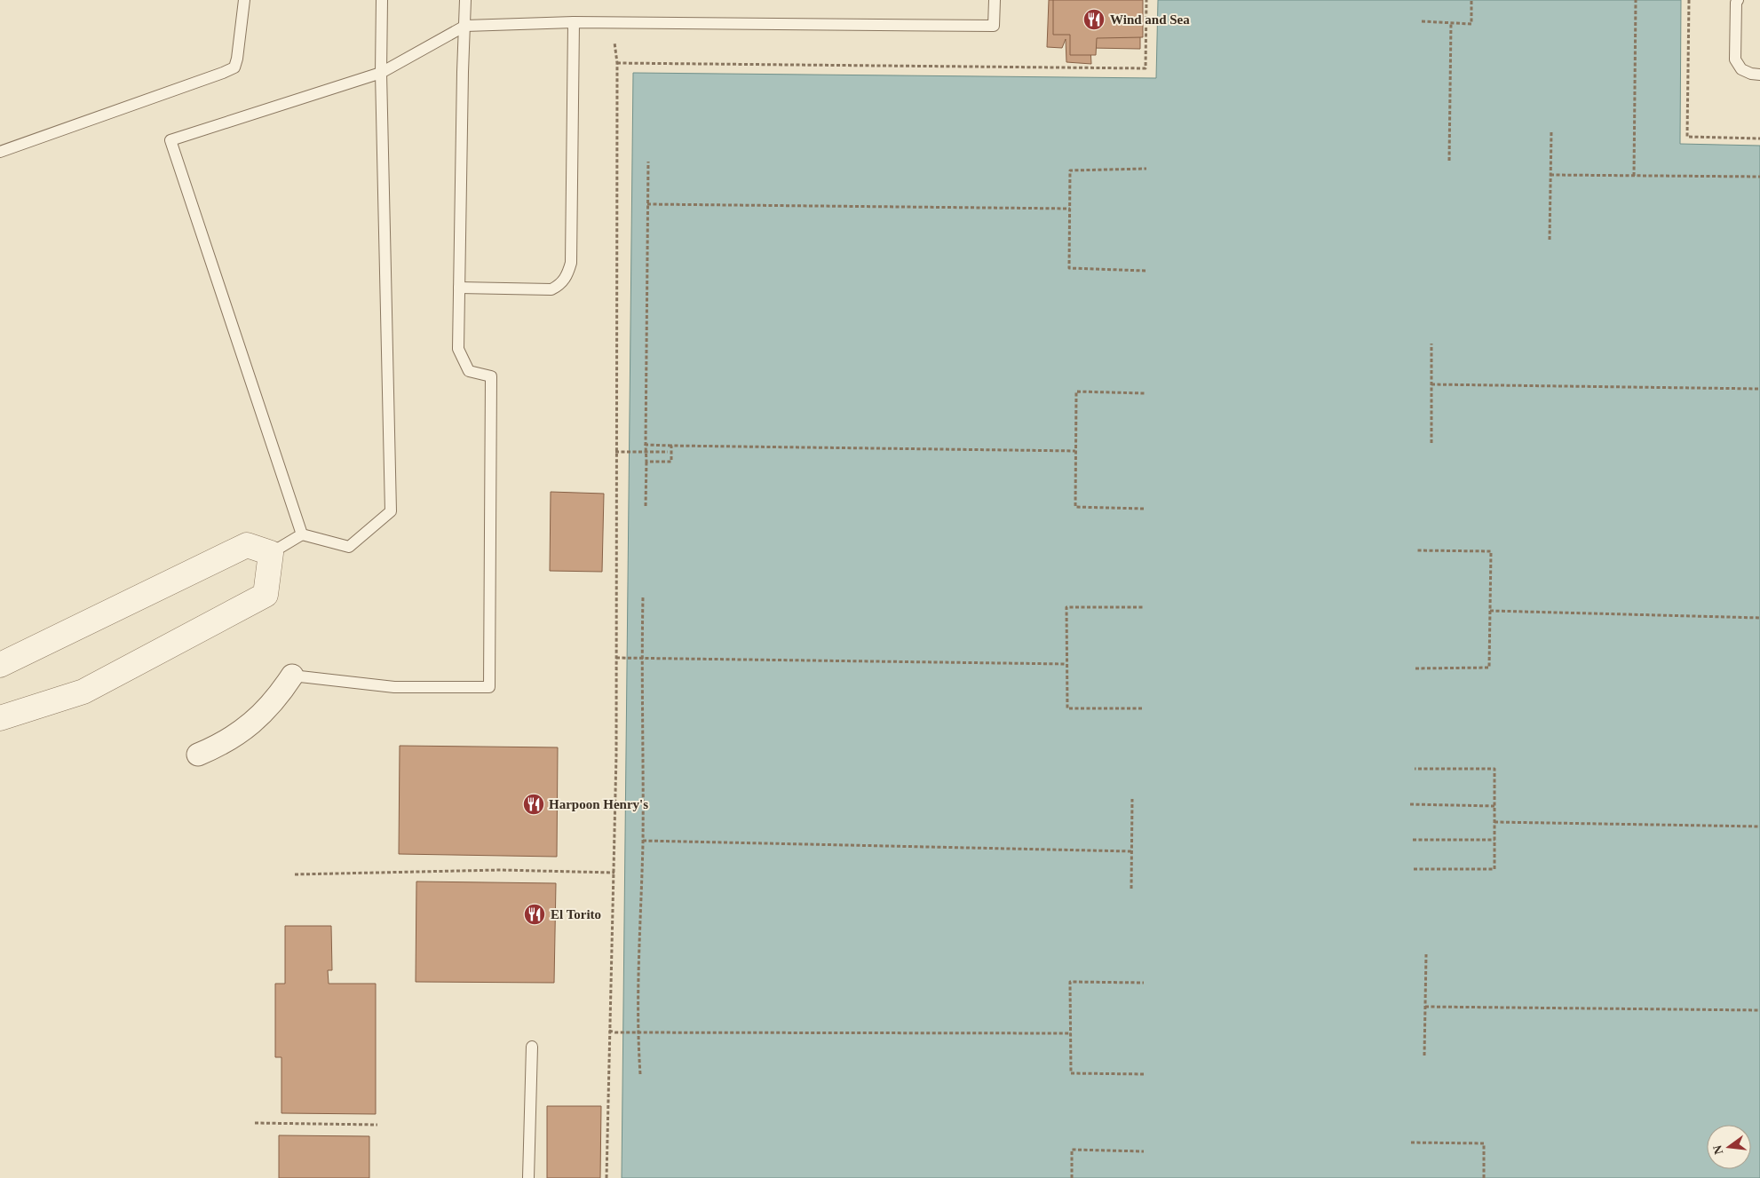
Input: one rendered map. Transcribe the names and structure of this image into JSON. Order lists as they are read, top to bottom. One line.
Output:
{"places":{"restaurant":["Wind and Sea","Harpoon Henry's","El Torito"]},"north":"left"}
